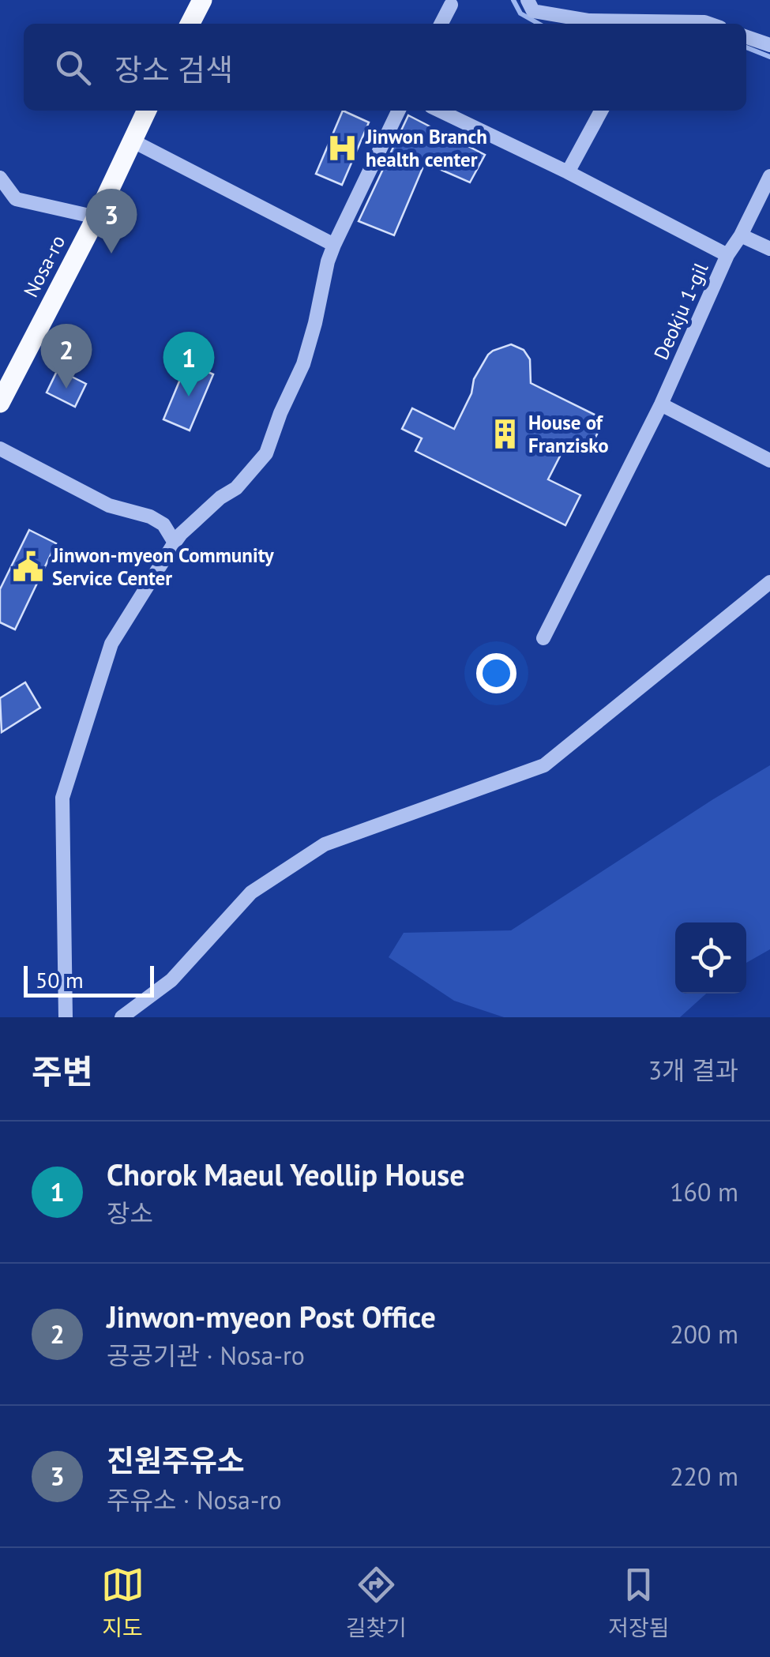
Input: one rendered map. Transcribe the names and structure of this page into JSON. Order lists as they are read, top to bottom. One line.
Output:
{"streets":{"main road":["Nosa-ro"],"street":["Deokju 1-gil"]},"places":{"hospital":["Jinwon Branch health center"],"building":["House of Franzisko"],"public building":["Jinwon-myeon Community Service Center"]},"scale_bar":"50 m","page":{"search":"장소 검색","pins":["3","2","1"],"scale":"50 m","heading":["주변","3개 결과"],"list":[{"mark":"1","name":"Chorok Maeul Yeollip House","note":"장소","value":"160 m"},{"mark":"2","name":"Jinwon-myeon Post Office","note":"공공기관 · Nosa-ro","value":"200 m"},{"mark":"3","name":"진원주유소","note":"주유소 · Nosa-ro","value":"220 m"}],"nav":["지도","길찾기","저장됨"]}}
